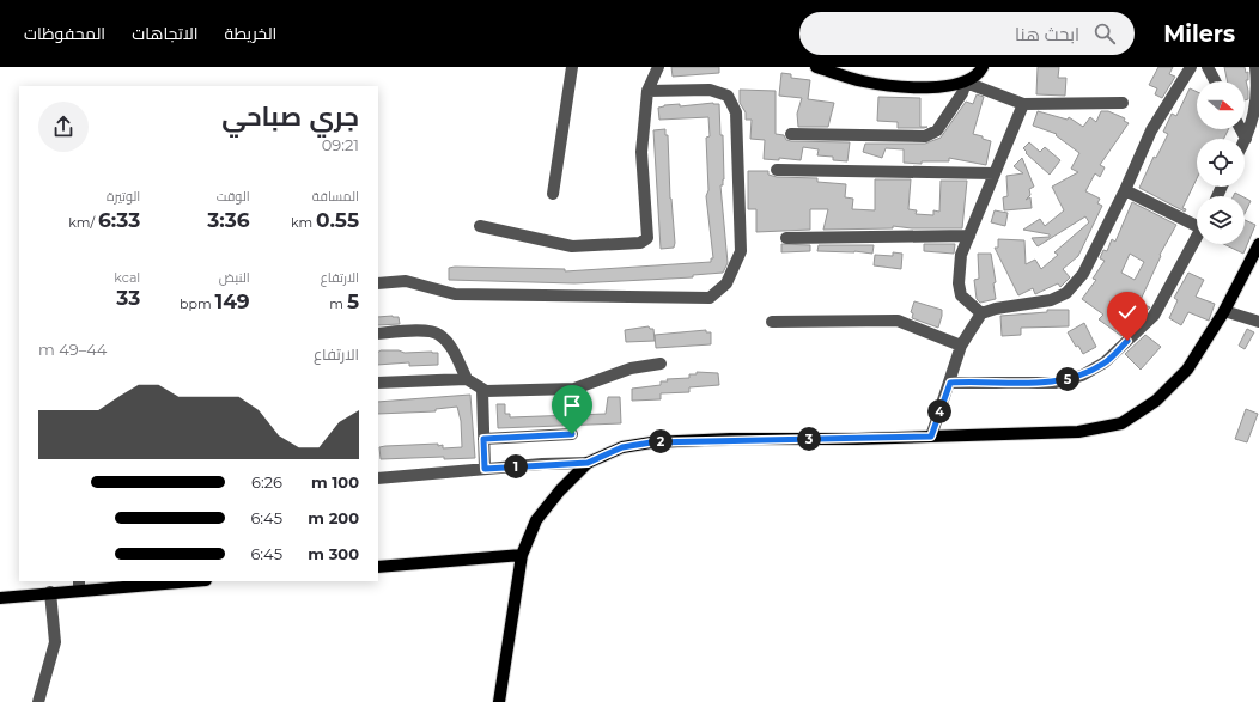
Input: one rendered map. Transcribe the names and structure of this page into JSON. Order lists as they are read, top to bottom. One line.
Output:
{"north":"right","page":{"header":"Milers","search":"ابحث هنا","nav":["الخريطة","الاتجاهات","المحفوظات"],"heading":["جري صباحي","09:21"],"stats":[["المسافة","0.55 km"],["الوقت","3:36"],["الوتيرة","6:33 /km"],["الارتفاع","5 m"],["النبض","149 bpm"],["kcal","33"]],"chart":["الارتفاع","44–49 m"],"pins":["5","4","3","2","1"],"list":[{"name":"100 m","note":"6:26"},{"name":"200 m","note":"6:45"},{"name":"300 m","note":"6:45"}]}}
